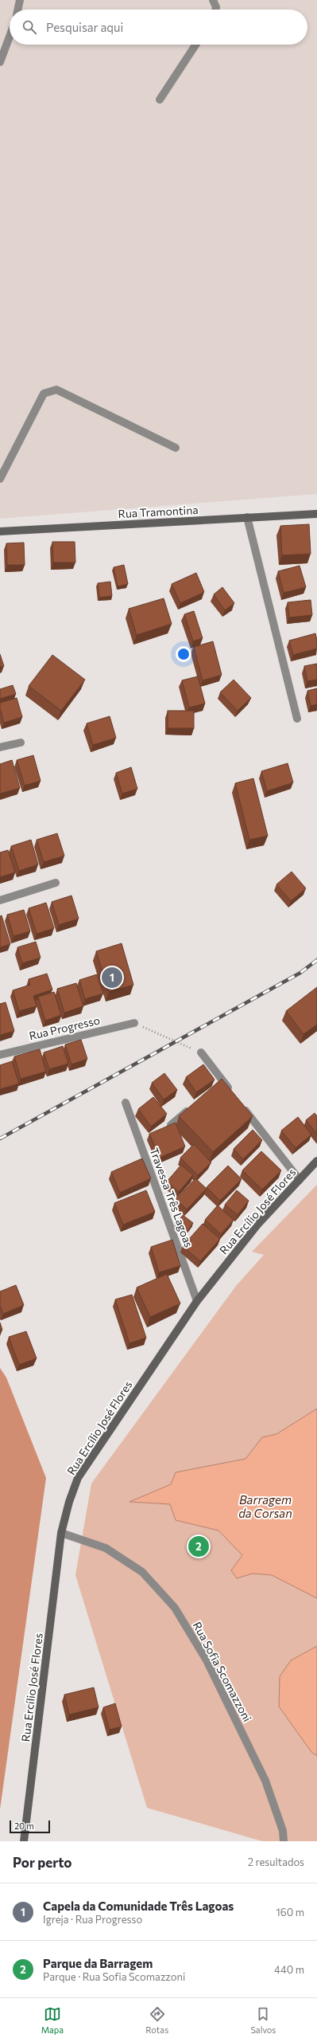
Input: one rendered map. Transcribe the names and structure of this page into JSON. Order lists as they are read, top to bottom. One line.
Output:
{"streets":{"street":["Rua Tramontina","Rua Progresso","Travessa Três Lagoas","Rua Ercílio José Flores","Rua Sofia Scomazzoni"]},"crossings":[["Travessa Três Lagoas","Rua Ercílio José Flores"],["Rua Ercílio José Flores","Rua Sofia Scomazzoni"]],"water":["Barragem da Corsan"],"scale_bar":"20 m","page":{"search":"Pesquisar aqui","pins":["1","2"],"scale":"20 m","heading":["Por perto","2 resultados"],"list":[{"mark":"1","name":"Capela da Comunidade Três Lagoas","note":"Igreja · Rua Progresso","value":"160 m"},{"mark":"2","name":"Parque da Barragem","note":"Parque · Rua Sofia Scomazzoni","value":"440 m"}],"nav":["Mapa","Rotas","Salvos"]}}
